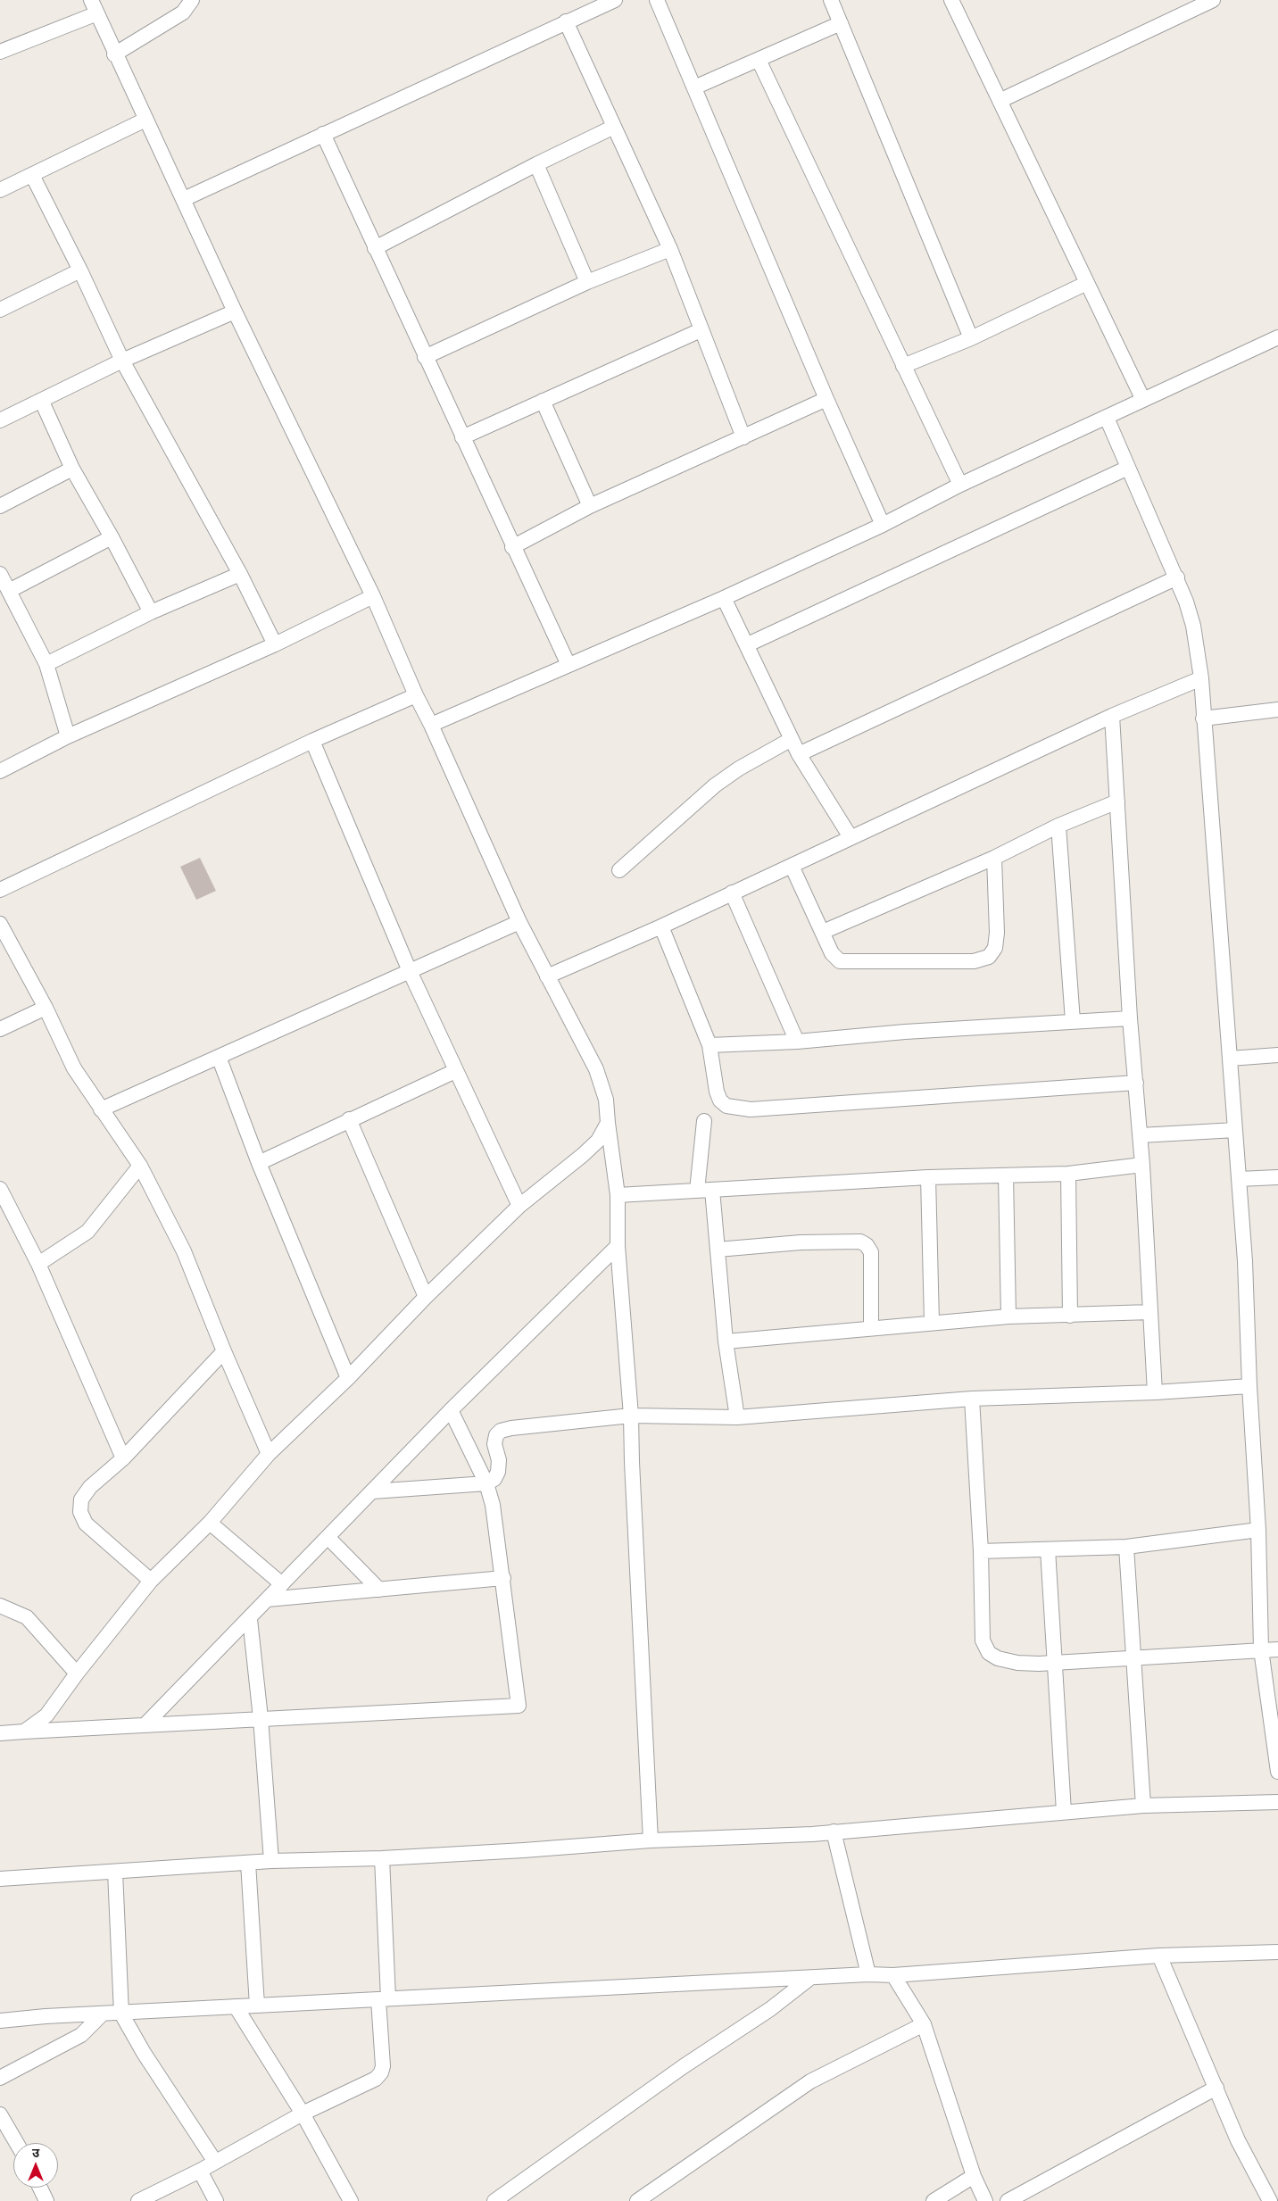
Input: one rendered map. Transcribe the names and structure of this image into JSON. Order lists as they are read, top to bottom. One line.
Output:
{"north":"top"}
